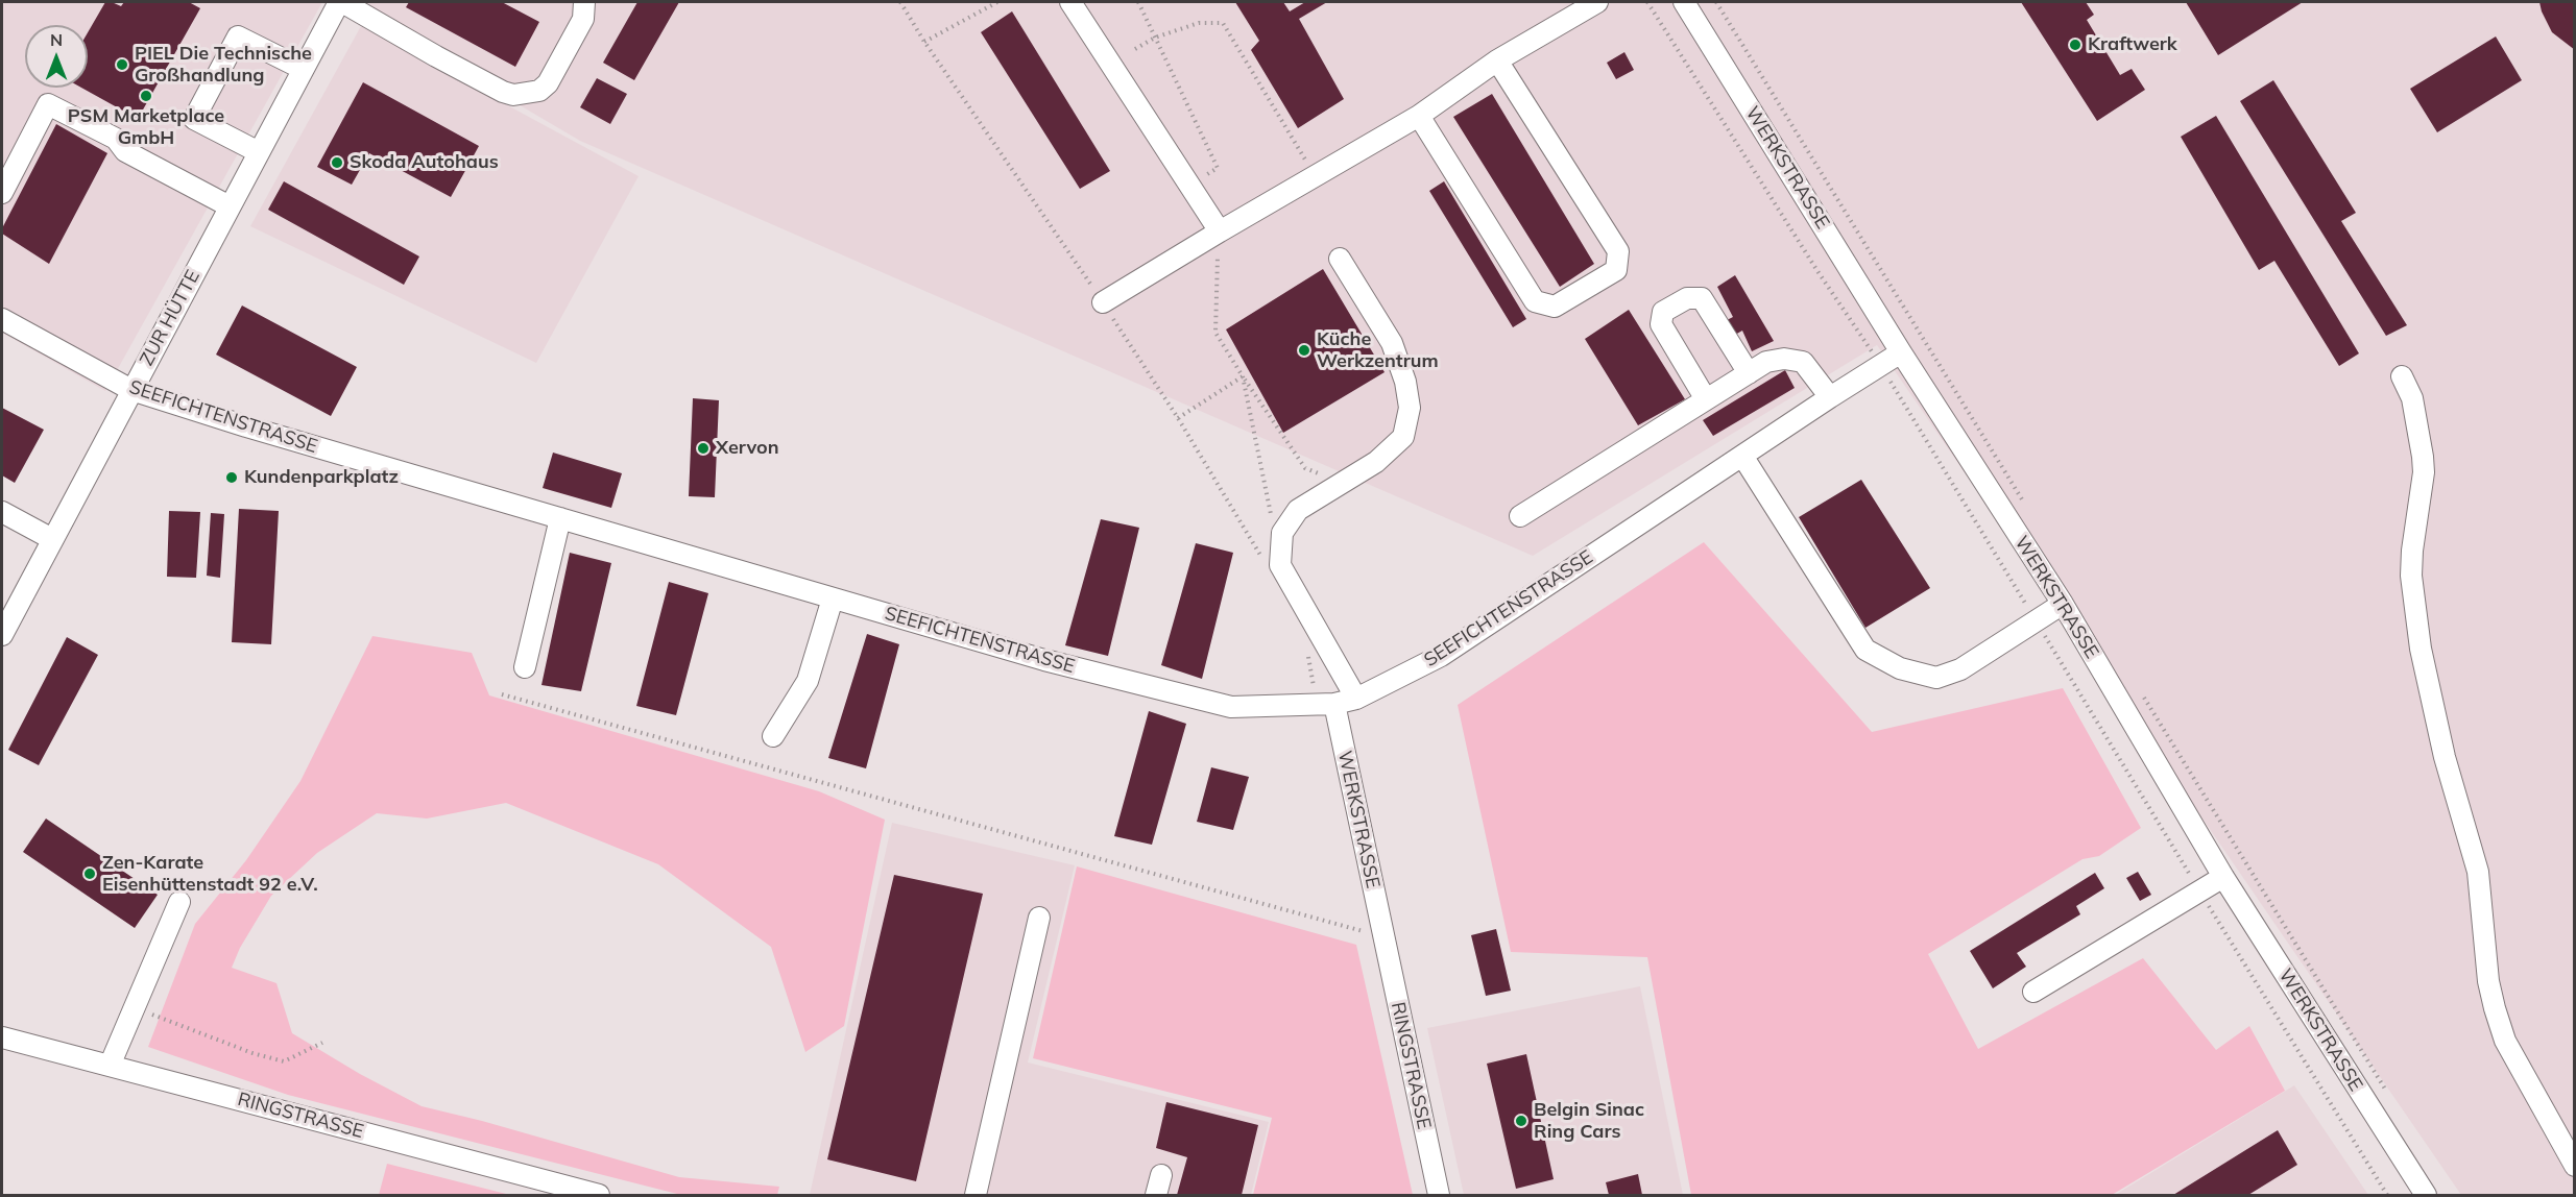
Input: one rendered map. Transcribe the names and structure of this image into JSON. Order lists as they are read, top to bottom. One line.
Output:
{"streets":{"street":["WERKSTRASSE","ZUR HÜTTE","SEEFICHTENSTRASSE","RINGSTRASSE"]},"crossings":[["WERKSTRASSE","SEEFICHTENSTRASSE"],["WERKSTRASSE","RINGSTRASSE"],["ZUR HÜTTE","SEEFICHTENSTRASSE"]],"places":["Kraftwerk","PIEL Die Technische Großhandlung","PSM Marketplace GmbH","Skoda Autohaus","Küche Werkzentrum","Xervon","Kundenparkplatz","Zen-Karate Eisenhüttenstadt 92 e.V.","Belgin Sinac Ring Cars"],"north":"top"}
